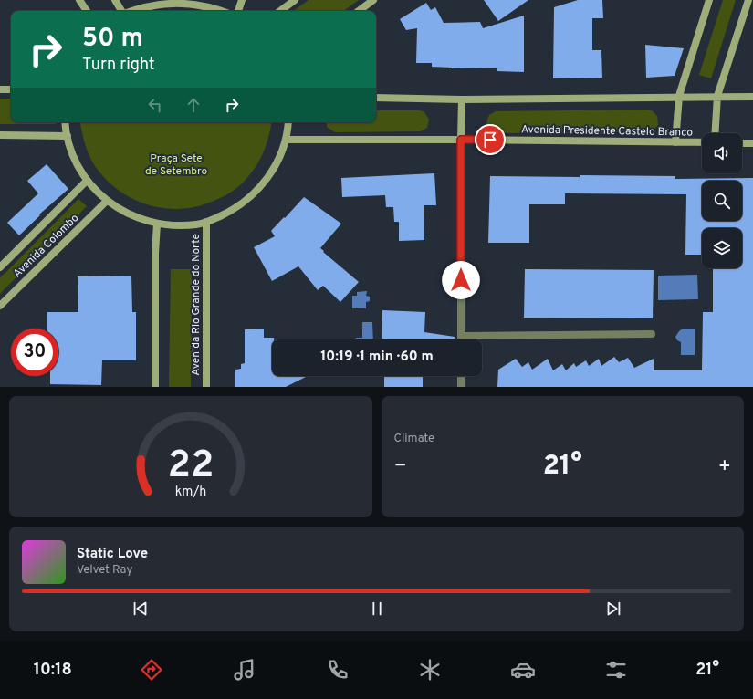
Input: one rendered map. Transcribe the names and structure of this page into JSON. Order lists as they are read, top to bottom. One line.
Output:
{"streets":{"main road":["Avenida Presidente Castelo Branco","Avenida Colombo","Avenida Rio Grande do Norte"]},"parks":["Praça Sete de Setembro"],"page":{"turn":["50 m","Turn right"],"limit":"30","trip":"10:19 · 1 min · 60 m","tile":"Climate","heat":["−","21°","+"],"song":["Static Love","Velvet Ray"],"tabs":["10:18","21°"],"gauge":["22","km/h"]}}
